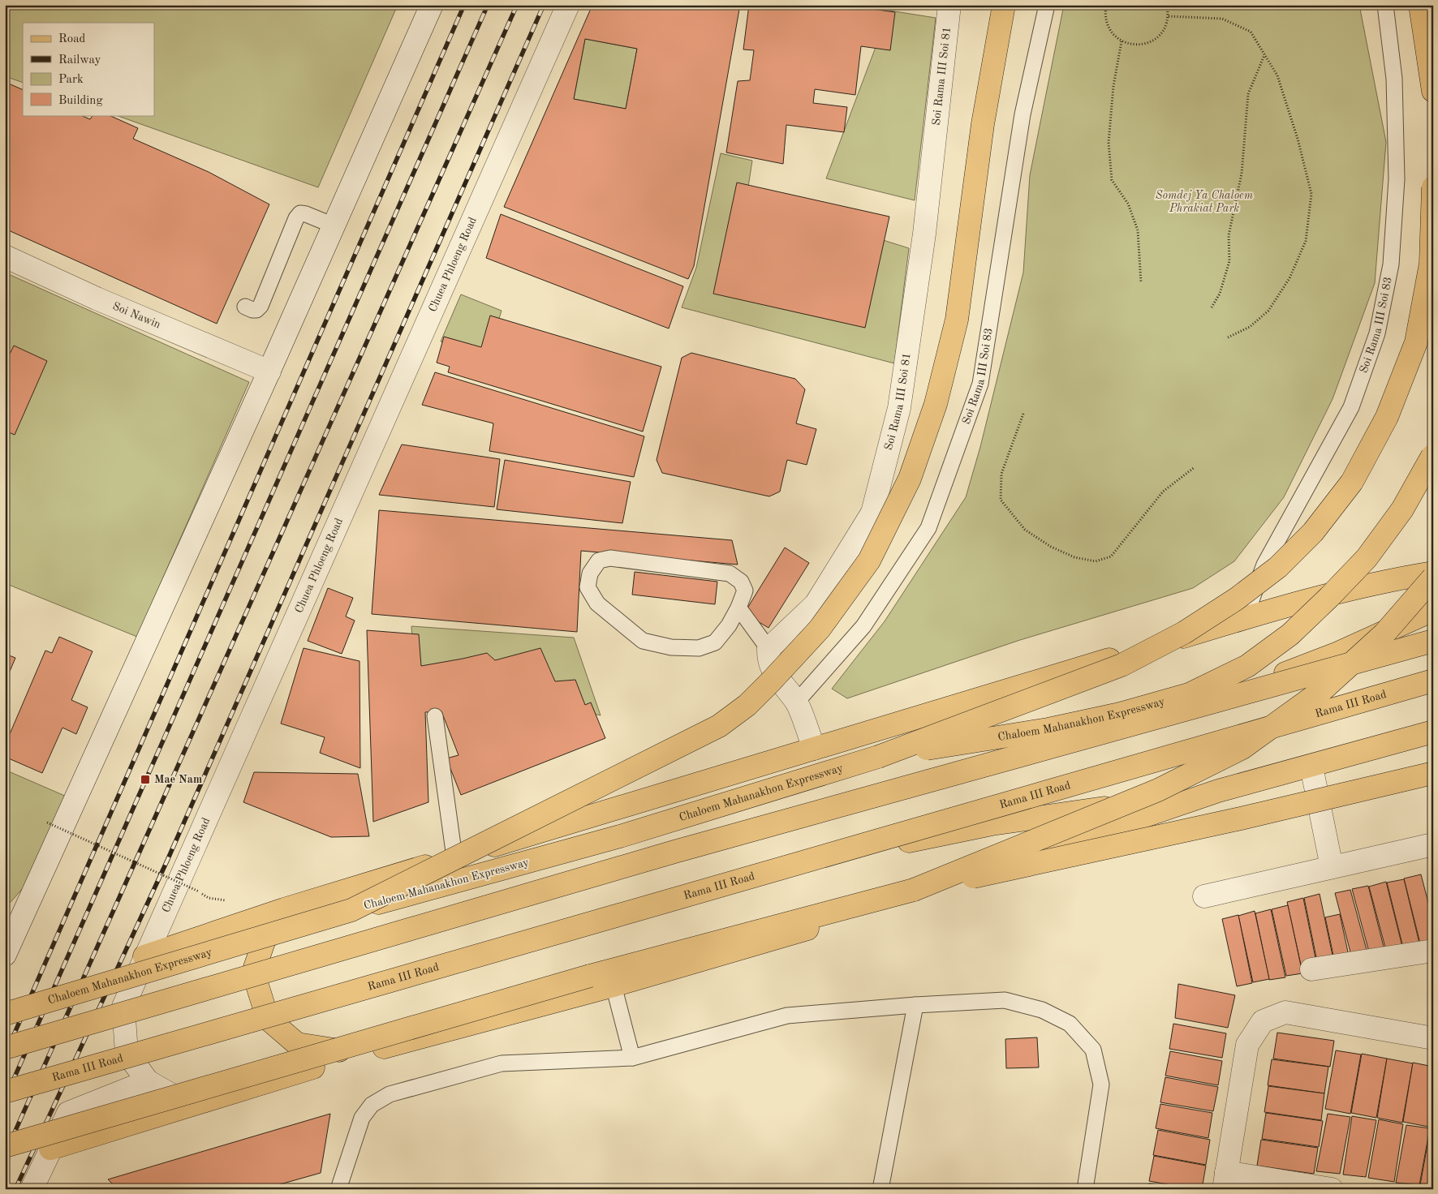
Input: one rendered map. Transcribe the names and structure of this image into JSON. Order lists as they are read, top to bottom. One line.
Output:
{"streets":{"main road":["Rama III Road","Chaloem Mahanakhon Expressway"],"street":["Soi Rama III Soi 81","Chuea Phloeng Road","Soi Nawin"],"lane":["Soi Rama III Soi 83"]},"crossings":[["Chuea Phloeng Road","Rama III Road"]],"parks":["Somdej Ya Chaloem Phrakiat Park"],"places":{"transit":["Mae Nam"]},"legend":["Road","Railway","Park","Building"]}
